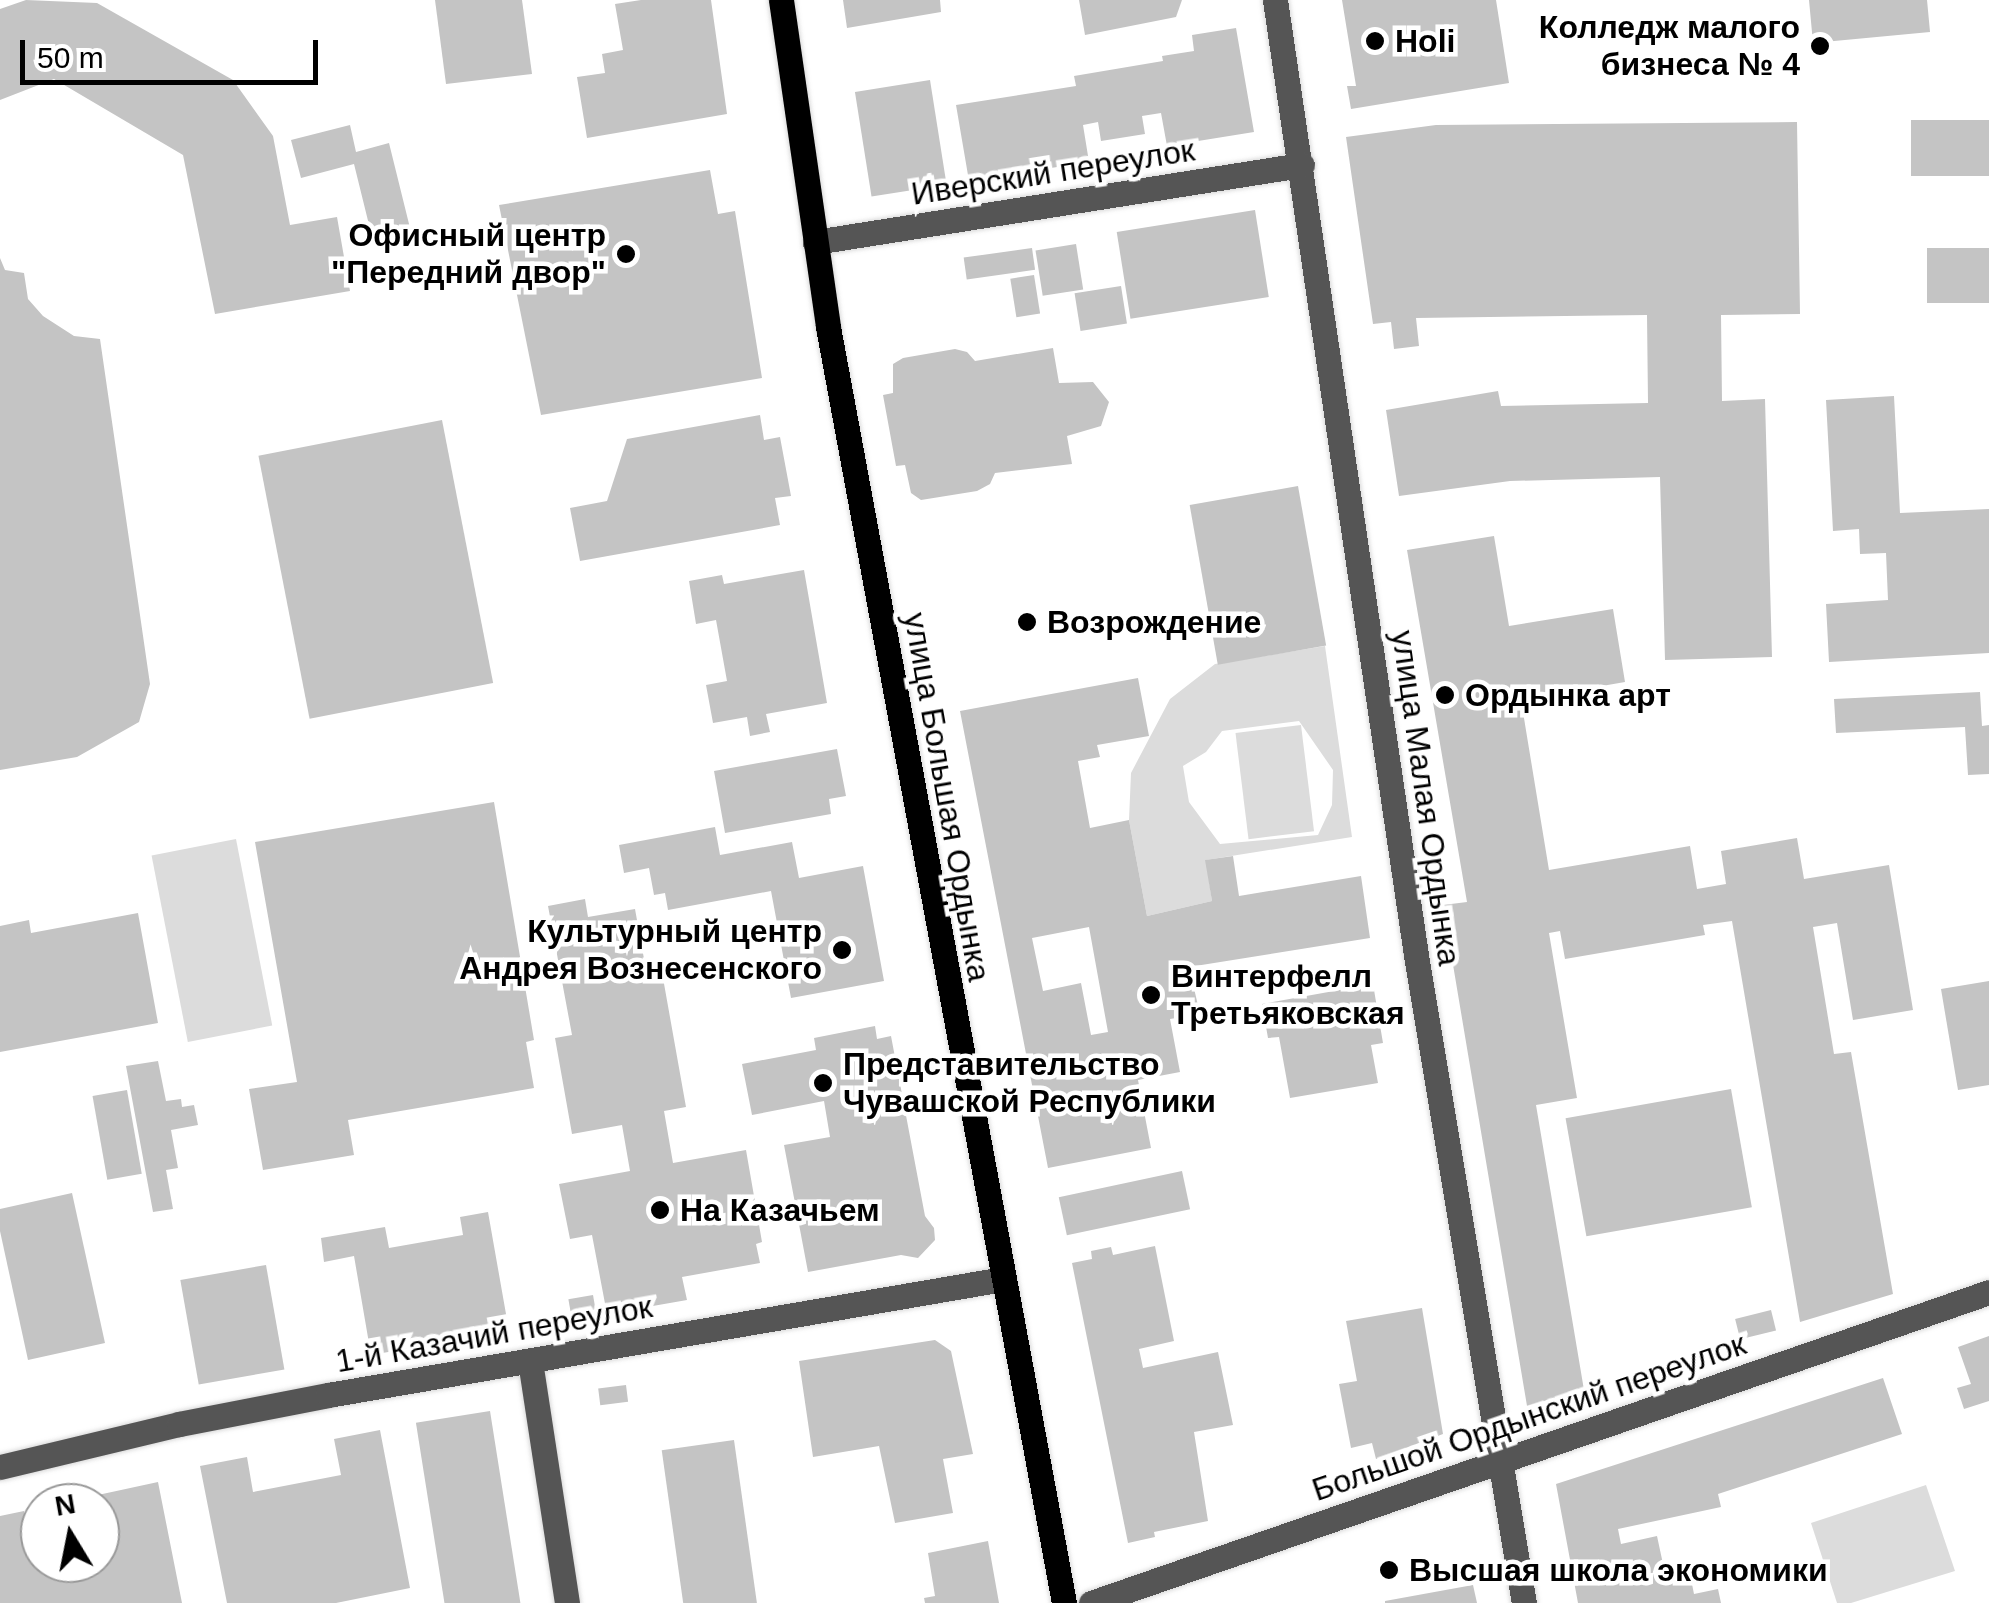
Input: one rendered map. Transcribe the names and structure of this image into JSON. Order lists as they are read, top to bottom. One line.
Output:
{"streets":{"main road":["улица Большая Ордынка"],"street":["Иверский переулок","улица Малая Ордынка","1-й Казачий переулок","Большой Ордынский переулок"]},"crossings":[["Иверский переулок","улица Большая Ордынка"],["Иверский переулок","улица Малая Ордынка"],["улица Большая Ордынка","1-й Казачий переулок"],["улица Малая Ордынка","Большой Ордынский переулок"]],"places":["Holi","Колледж малого бизнеса № 4","Офисный центр \"Передний двор\"","Возрождение","Ордынка арт","Культурный центр Андрея Вознесенского","Винтерфелл Третьяковская","Представительство Чувашской Республики","На Казачьем","Высшая школа экономики"],"scale_bar":"50 m","north":"top"}
